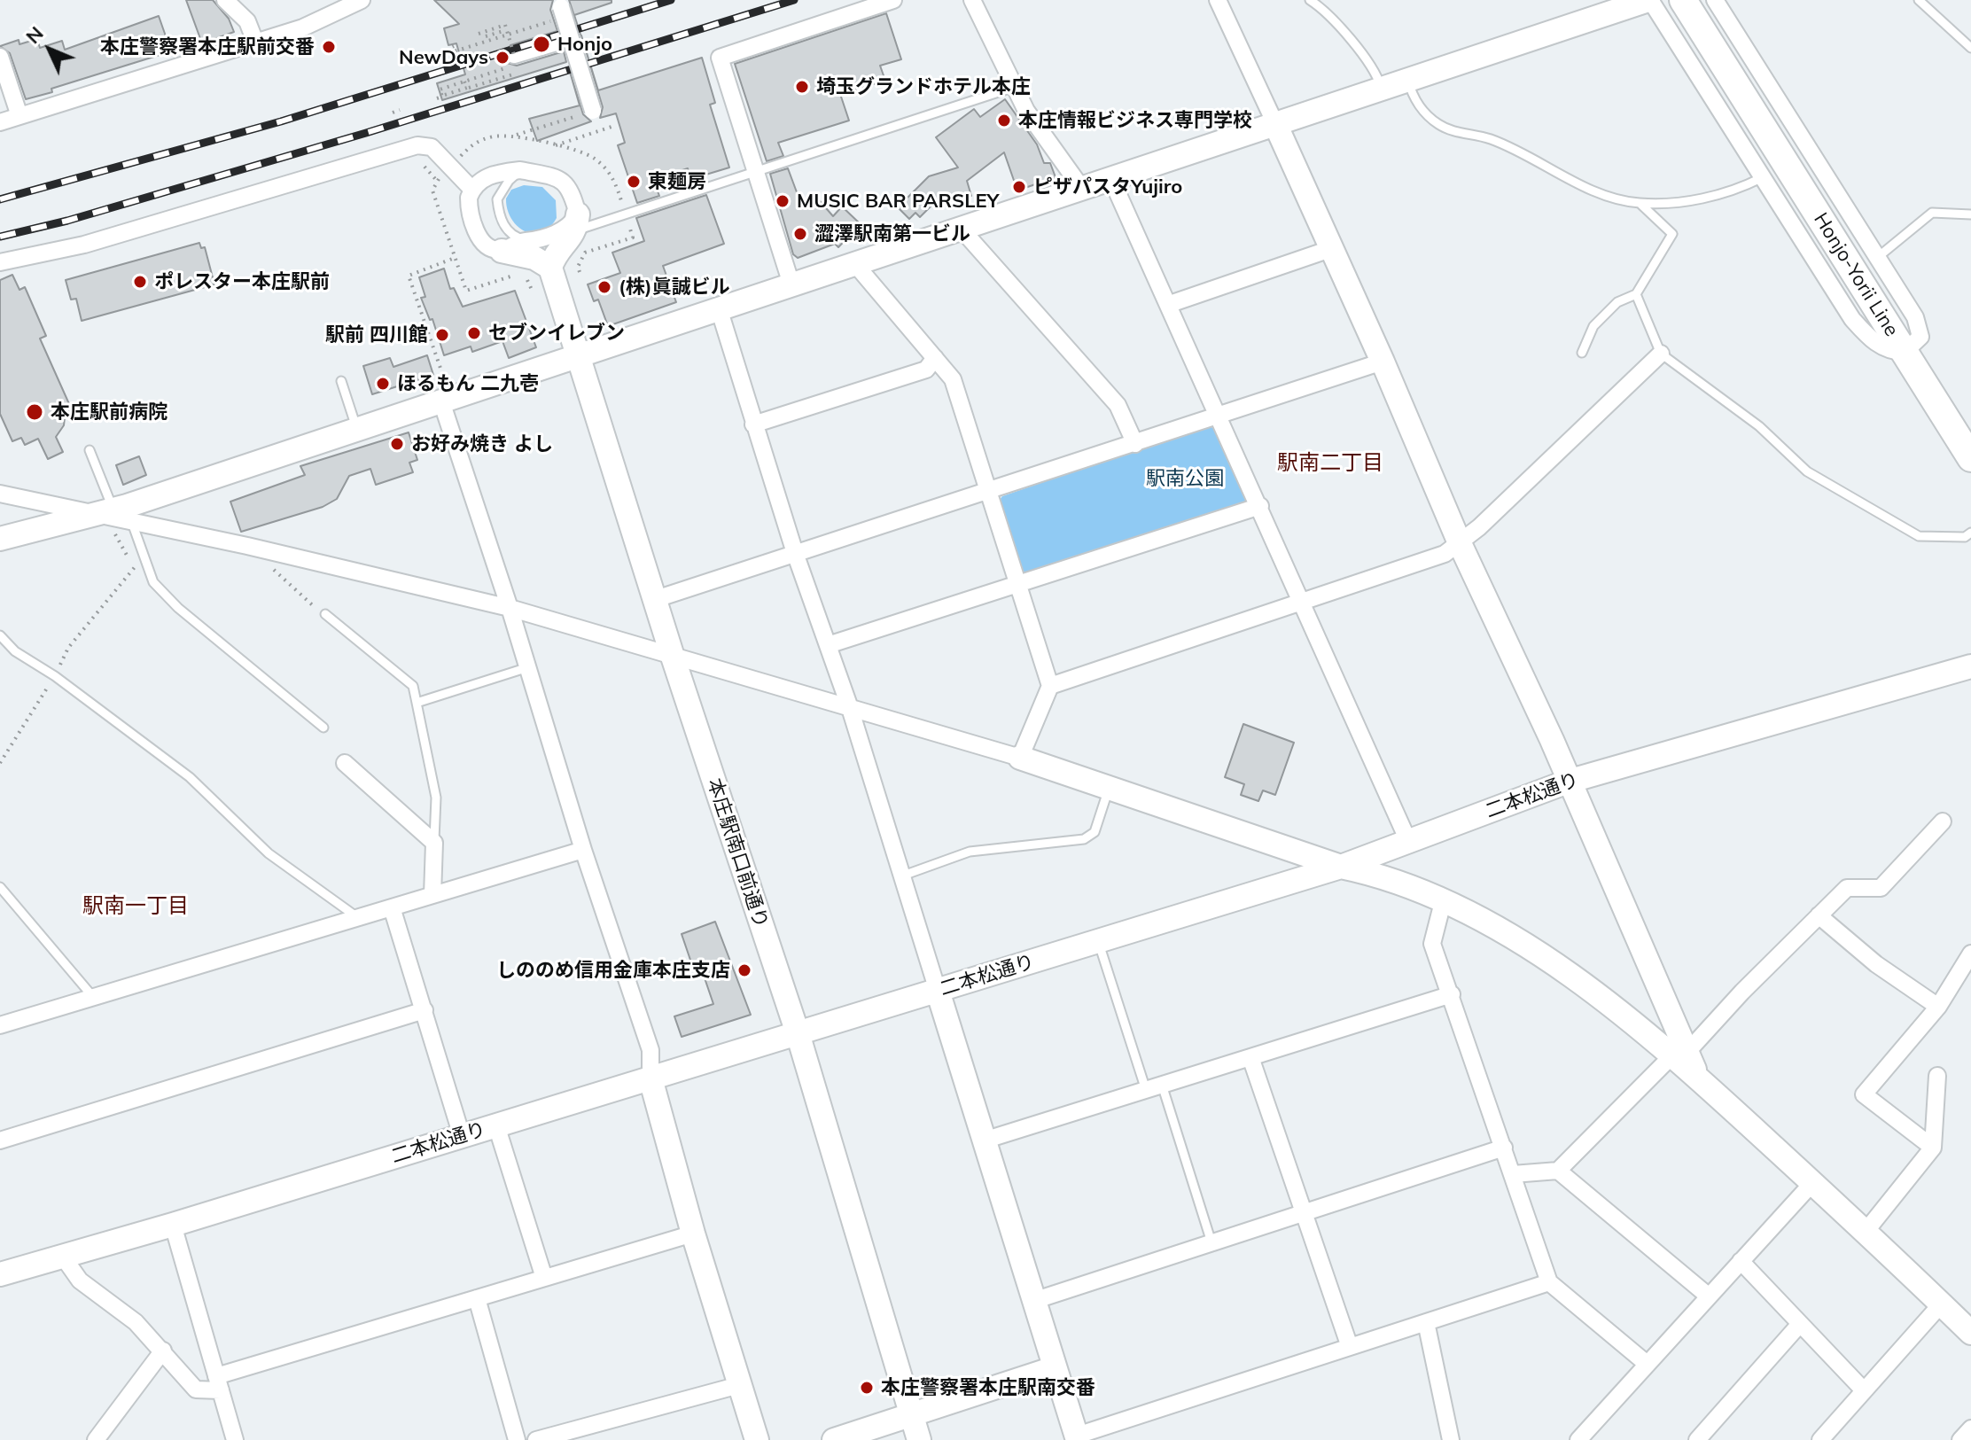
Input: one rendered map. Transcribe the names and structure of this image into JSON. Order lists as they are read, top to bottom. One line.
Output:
{"streets":{"main road":["Honjo-Yorii Line"],"street":["二本松通り","本庄駅南口前通り"]},"crossings":[["二本松通り","本庄駅南口前通り"]],"districts":["駅南二丁目","駅南一丁目"],"parks":["駅南公園"],"places":["Honjo","本庄警察署本庄駅前交番","NewDays","埼玉グランドホテル本庄","本庄情報ビジネス専門学校","東麺房","ピザパスタYujiro","MUSIC BAR PARSLEY","澀澤駅南第一ビル","ポレスター本庄駅前","(株)眞誠ビル","セブンイレブン","駅前 四川館","ほるもん 二九壱","本庄駅前病院","お好み焼き よし","しののめ信用金庫本庄支店","本庄警察署本庄駅南交番"],"north":"top left"}
